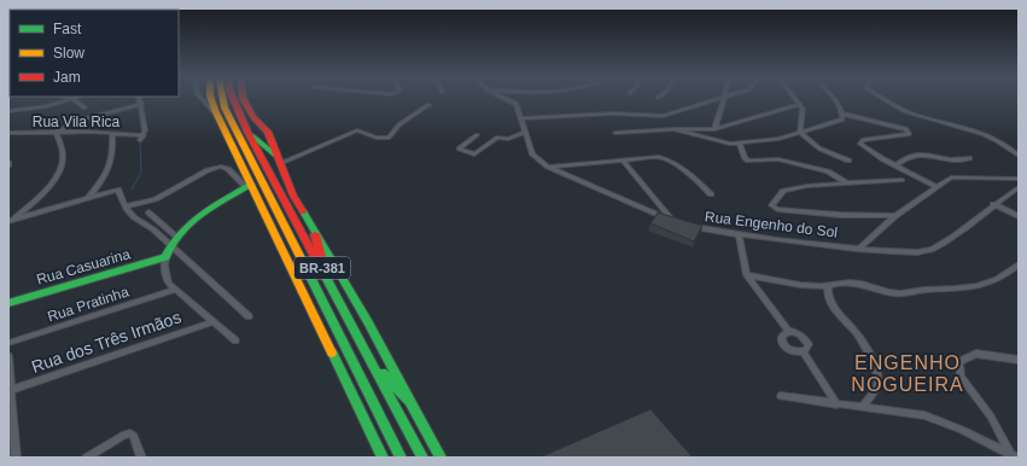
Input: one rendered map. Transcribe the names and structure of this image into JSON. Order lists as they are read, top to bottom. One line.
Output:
{"streets":{"main road":["Rua Casuarina","BR-381"],"street":["Rua Vila Rica","Rua Engenho do Sol","Rua Pratinha","Rua dos Três Irmãos"]},"districts":["ENGENHO NOGUEIRA"],"legend":["Fast","Slow","Jam"]}
